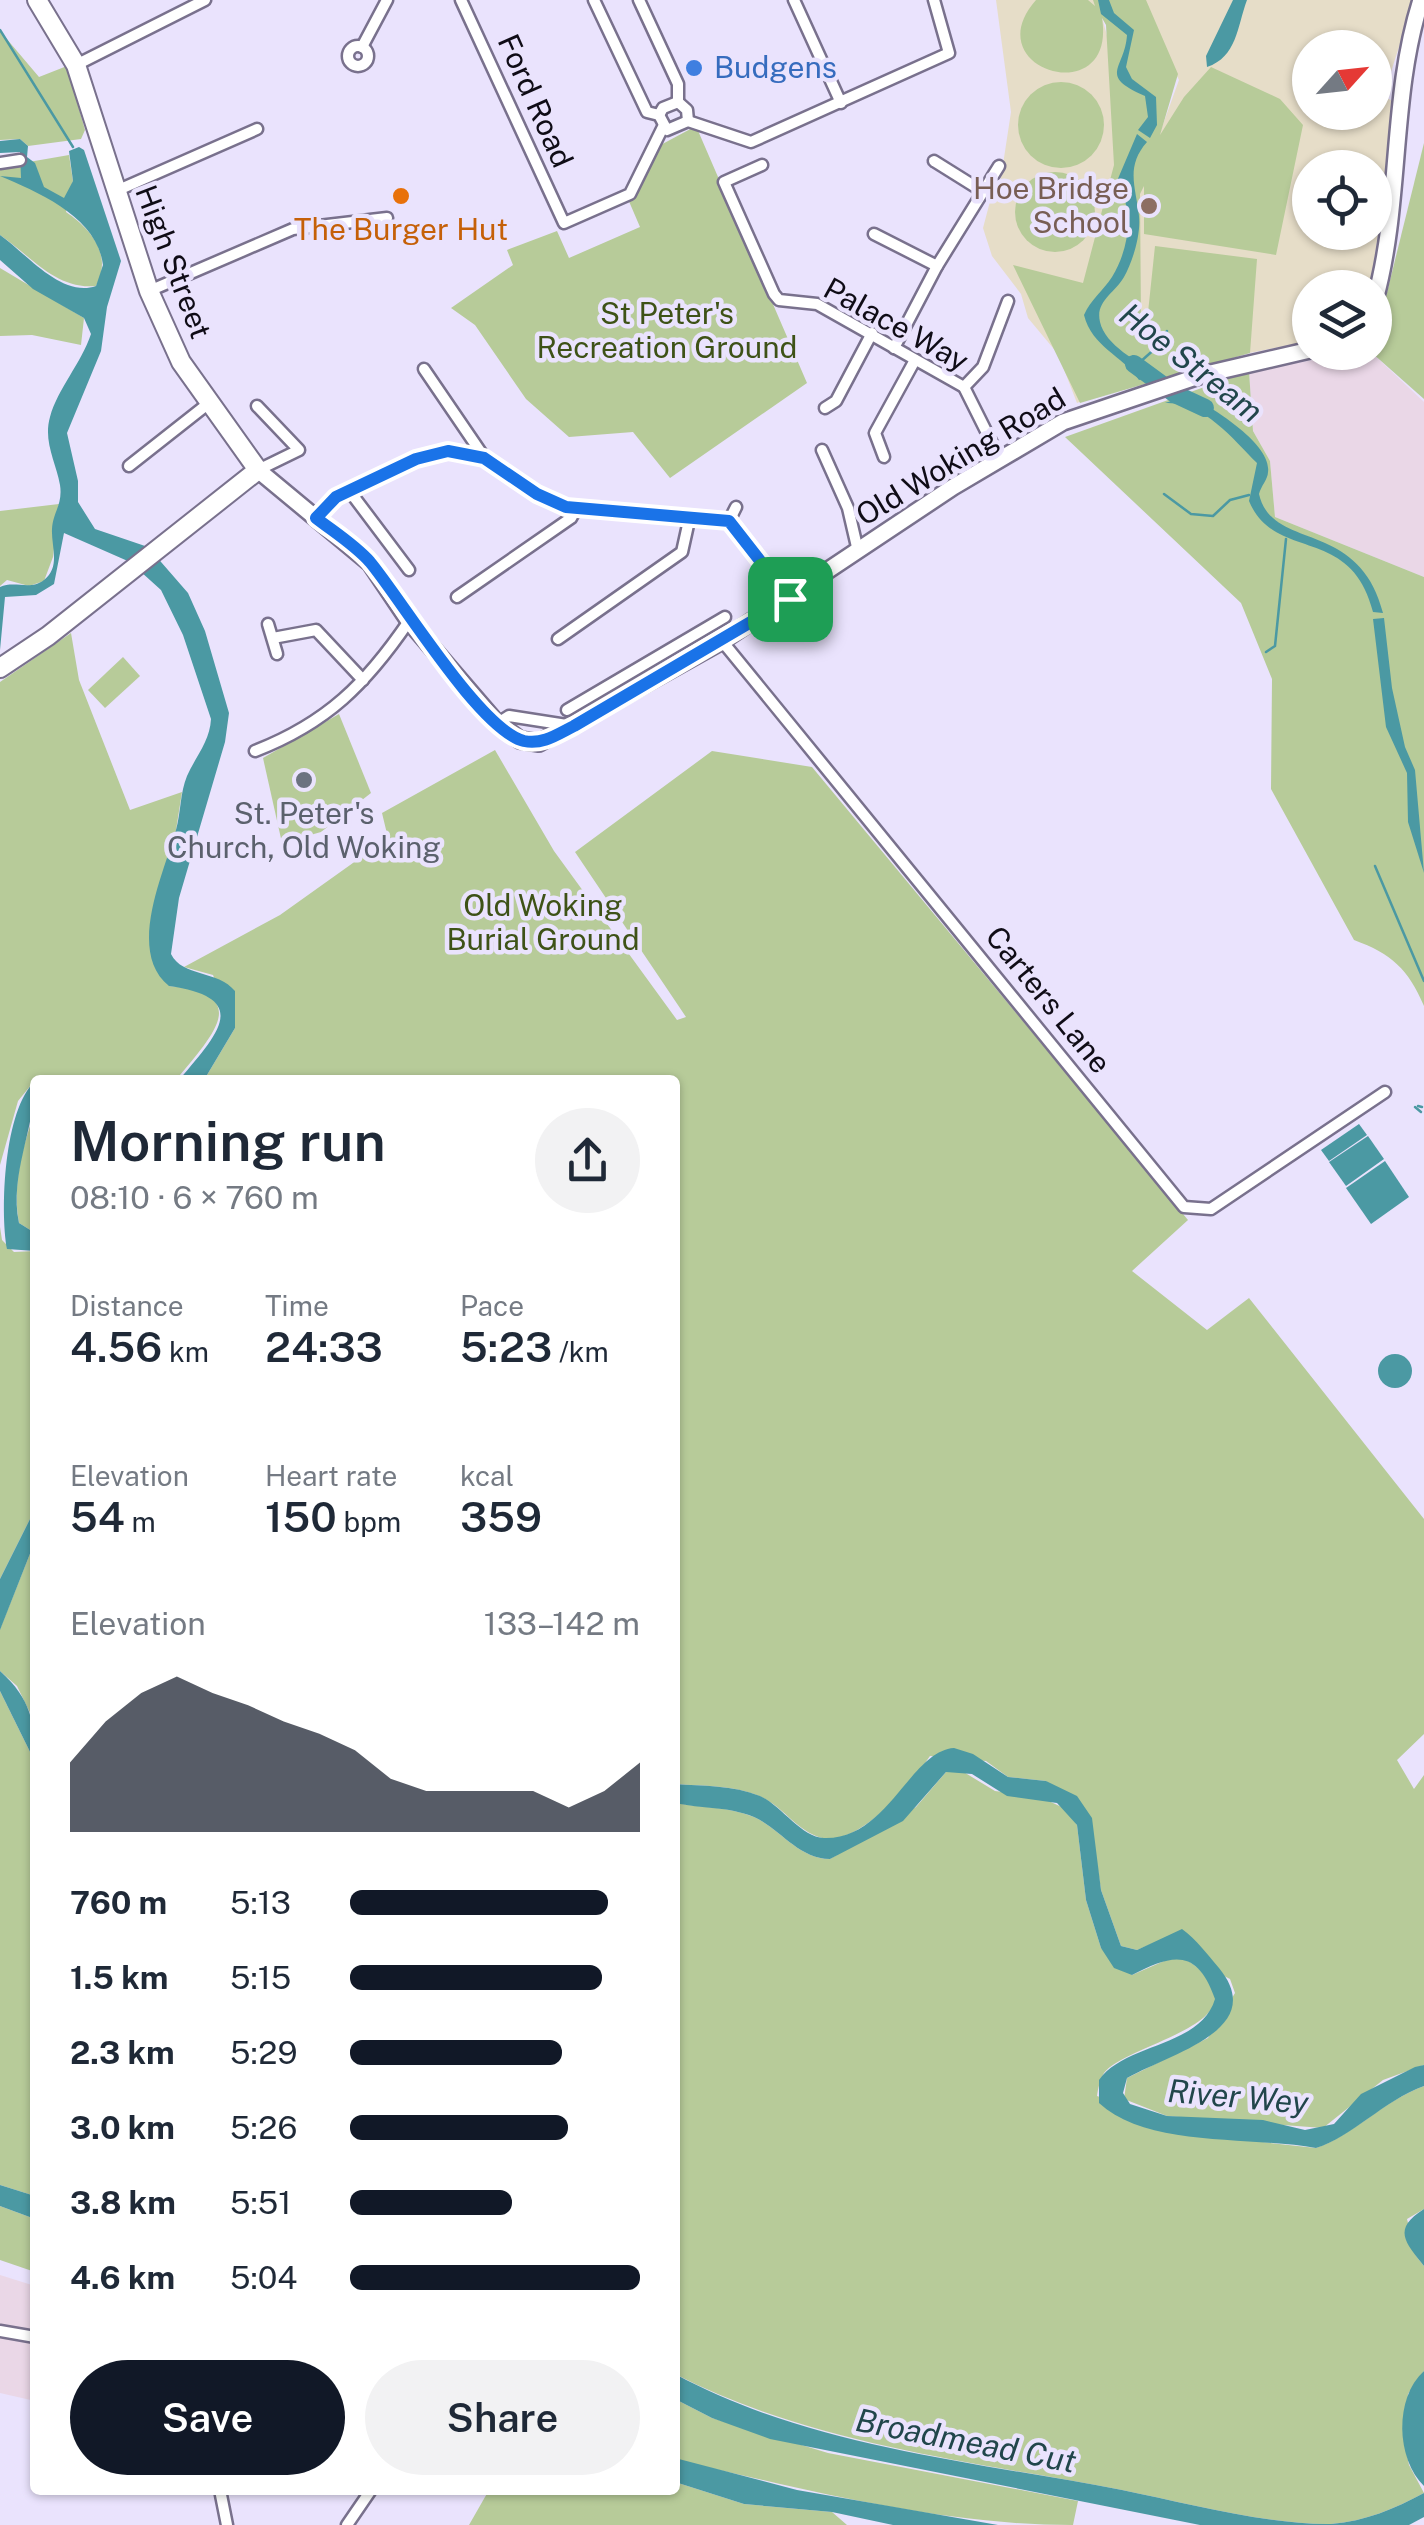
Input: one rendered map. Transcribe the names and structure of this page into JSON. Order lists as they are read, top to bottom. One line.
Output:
{"streets":{"main road":["High Street","Old Woking Road"],"street":["Ford Road","Palace Way","Carters Lane"]},"crossings":[["High Street","Old Woking Road"],["Palace Way","Old Woking Road"],["Old Woking Road","Carters Lane"]],"water":["Hoe Stream","River Wey","Broadmead Cut"],"parks":["St Peter's Recreation Ground","Old Woking Burial Ground"],"places":["Budgens","The Burger Hut","Hoe Bridge School","St. Peter's Church, Old Woking"],"north":"top right","page":{"heading":["Morning run","08:10 · 6 × 760 m"],"stats":[["Distance","4.56 km"],["Time","24:33"],["Pace","5:23 /km"],["Elevation","54 m"],["Heart rate","150 bpm"],["kcal","359"]],"chart":["Elevation","133–142 m"],"list":[{"name":"760 m","note":"5:13"},{"name":"1.5 km","note":"5:15"},{"name":"2.3 km","note":"5:29"},{"name":"3.0 km","note":"5:26"},{"name":"3.8 km","note":"5:51"},{"name":"4.6 km","note":"5:04"}],"buttons":["Save","Share"]}}
